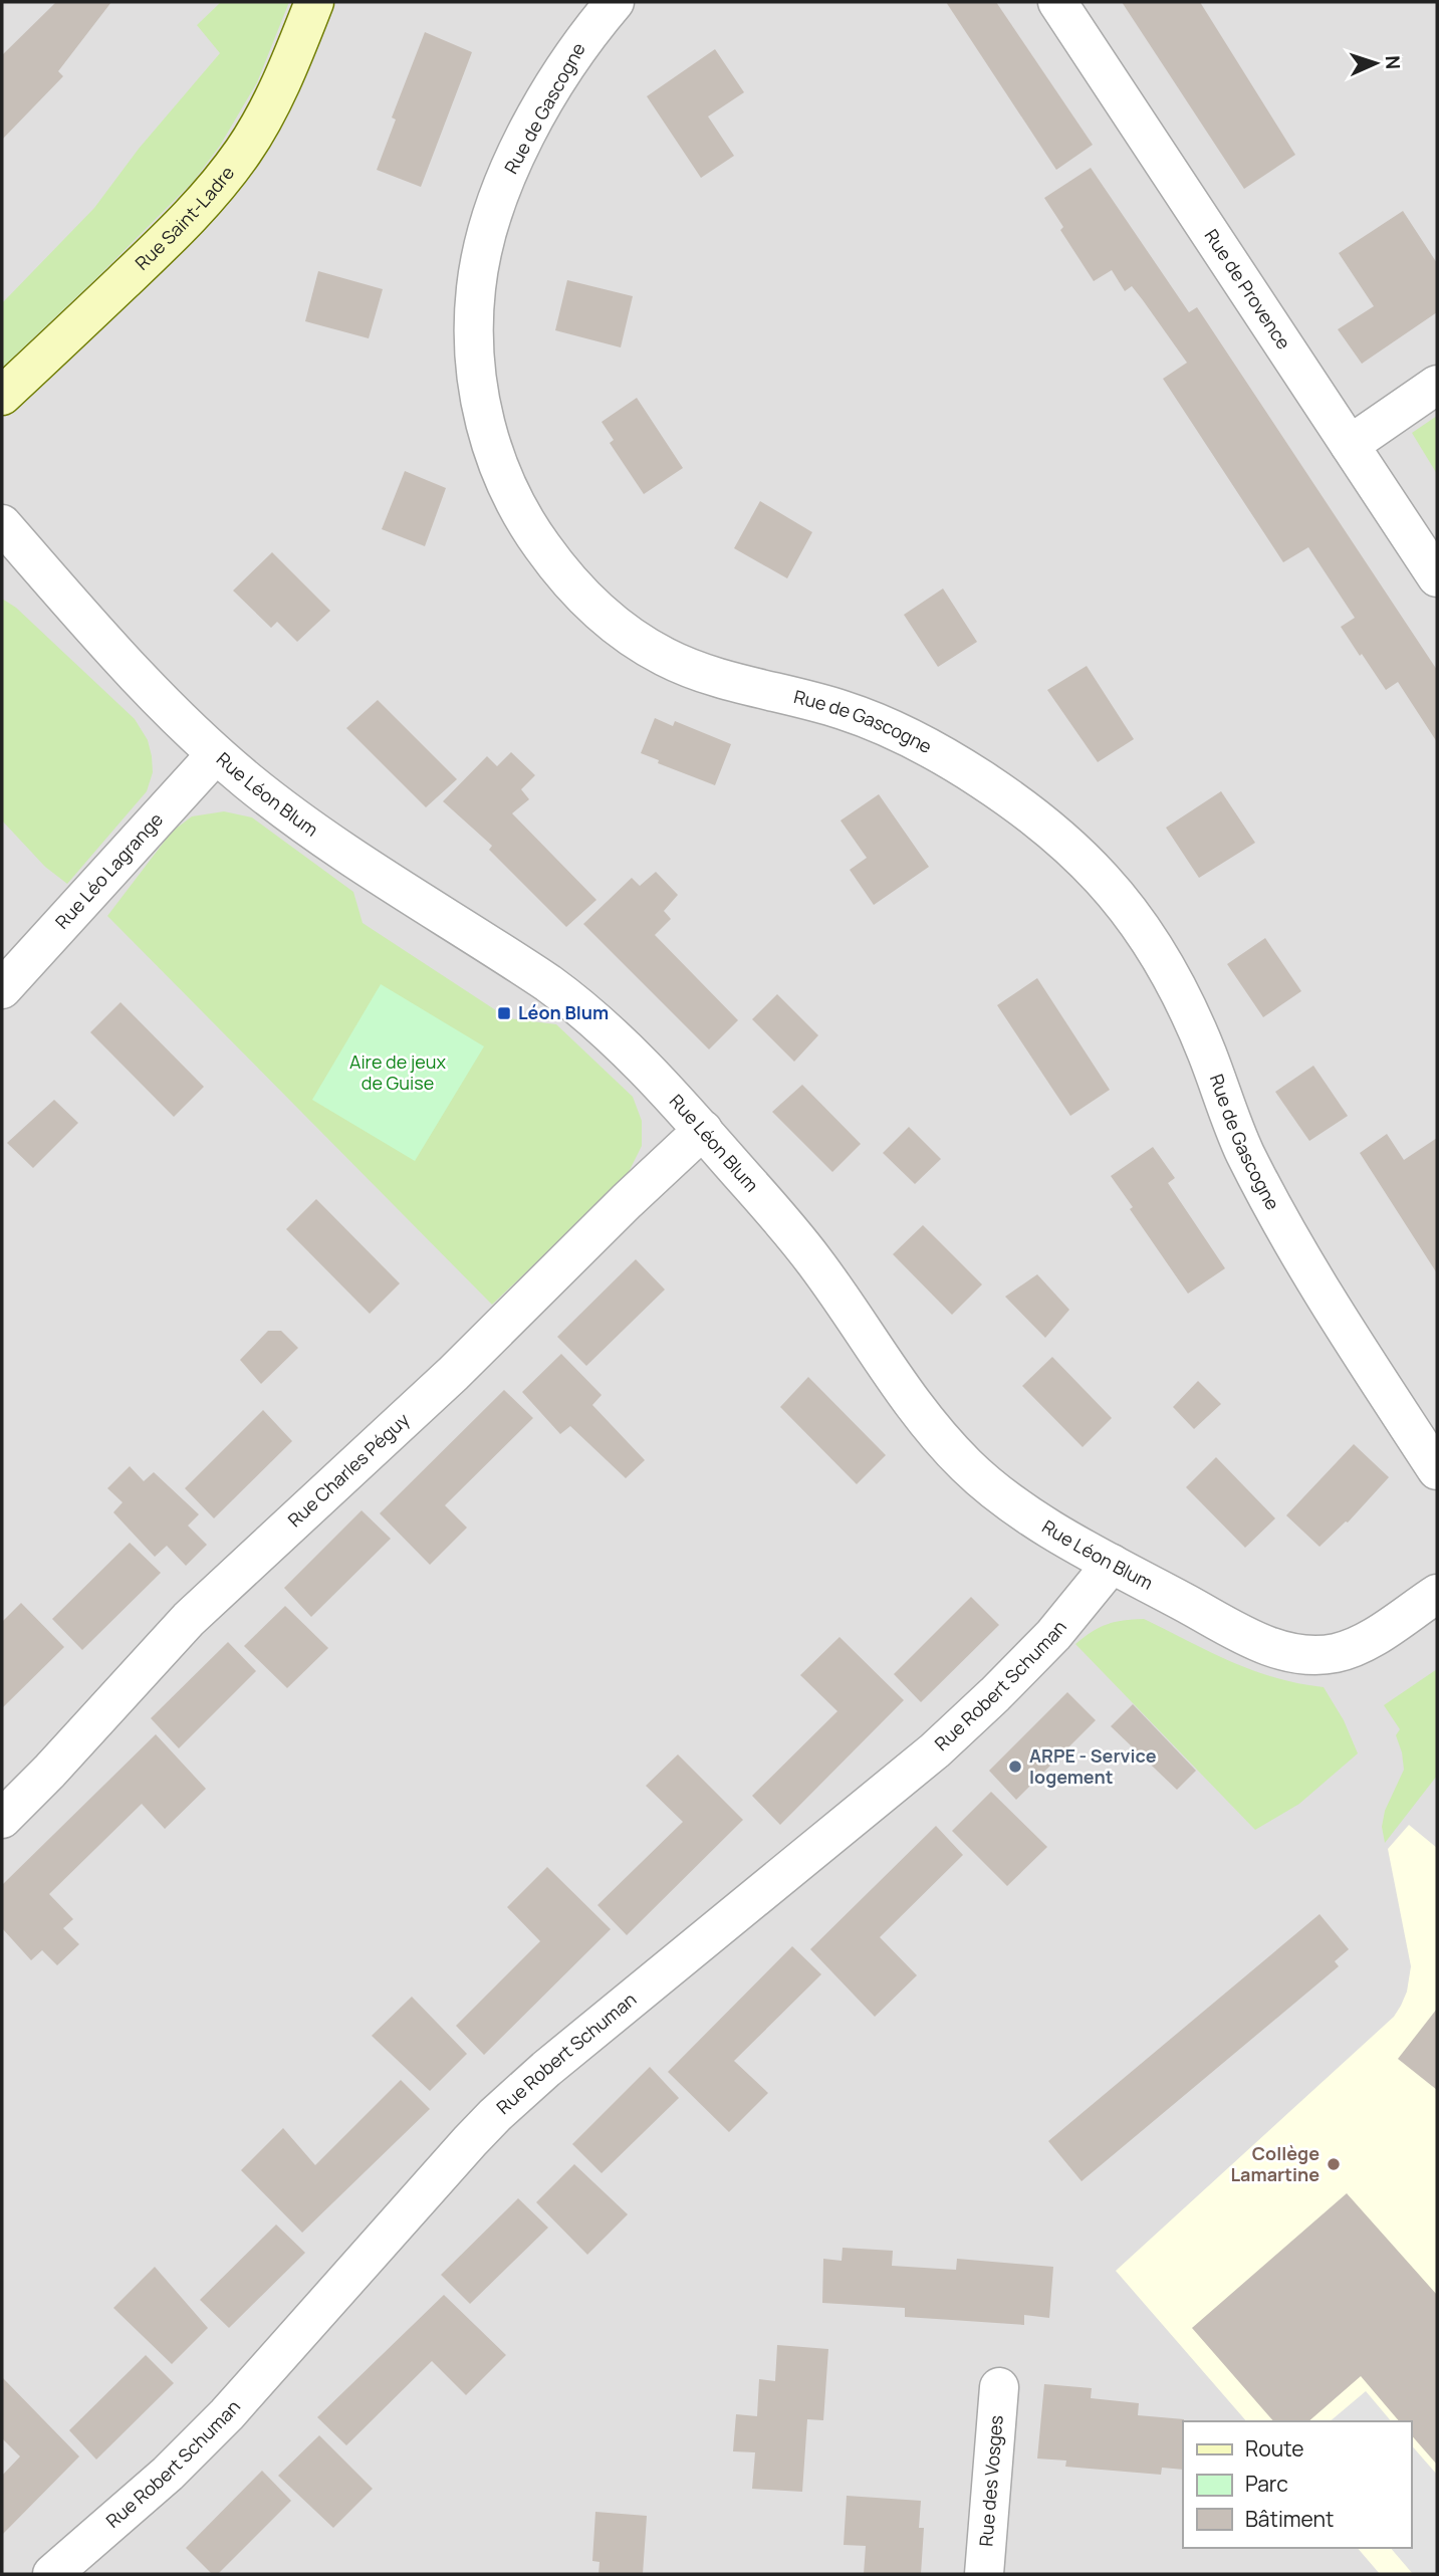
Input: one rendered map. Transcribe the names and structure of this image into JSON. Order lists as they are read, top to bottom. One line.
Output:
{"streets":{"street":["Rue de Gascogne","Rue Saint-Ladre","Rue de Provence","Rue Léon Blum","Rue Léo Lagrange","Rue Charles Péguy","Rue Robert Schuman","Rue des Vosges"]},"crossings":[["Rue Léon Blum","Rue Léo Lagrange"],["Rue Léon Blum","Rue Charles Péguy"],["Rue Léon Blum","Rue Robert Schuman"]],"parks":["Aire de jeux de Guise"],"places":{"transit":["Léon Blum"],"other":["ARPE - Service logement","Collège Lamartine"]},"legend":["Route","Parc","Bâtiment"],"north":"right"}
